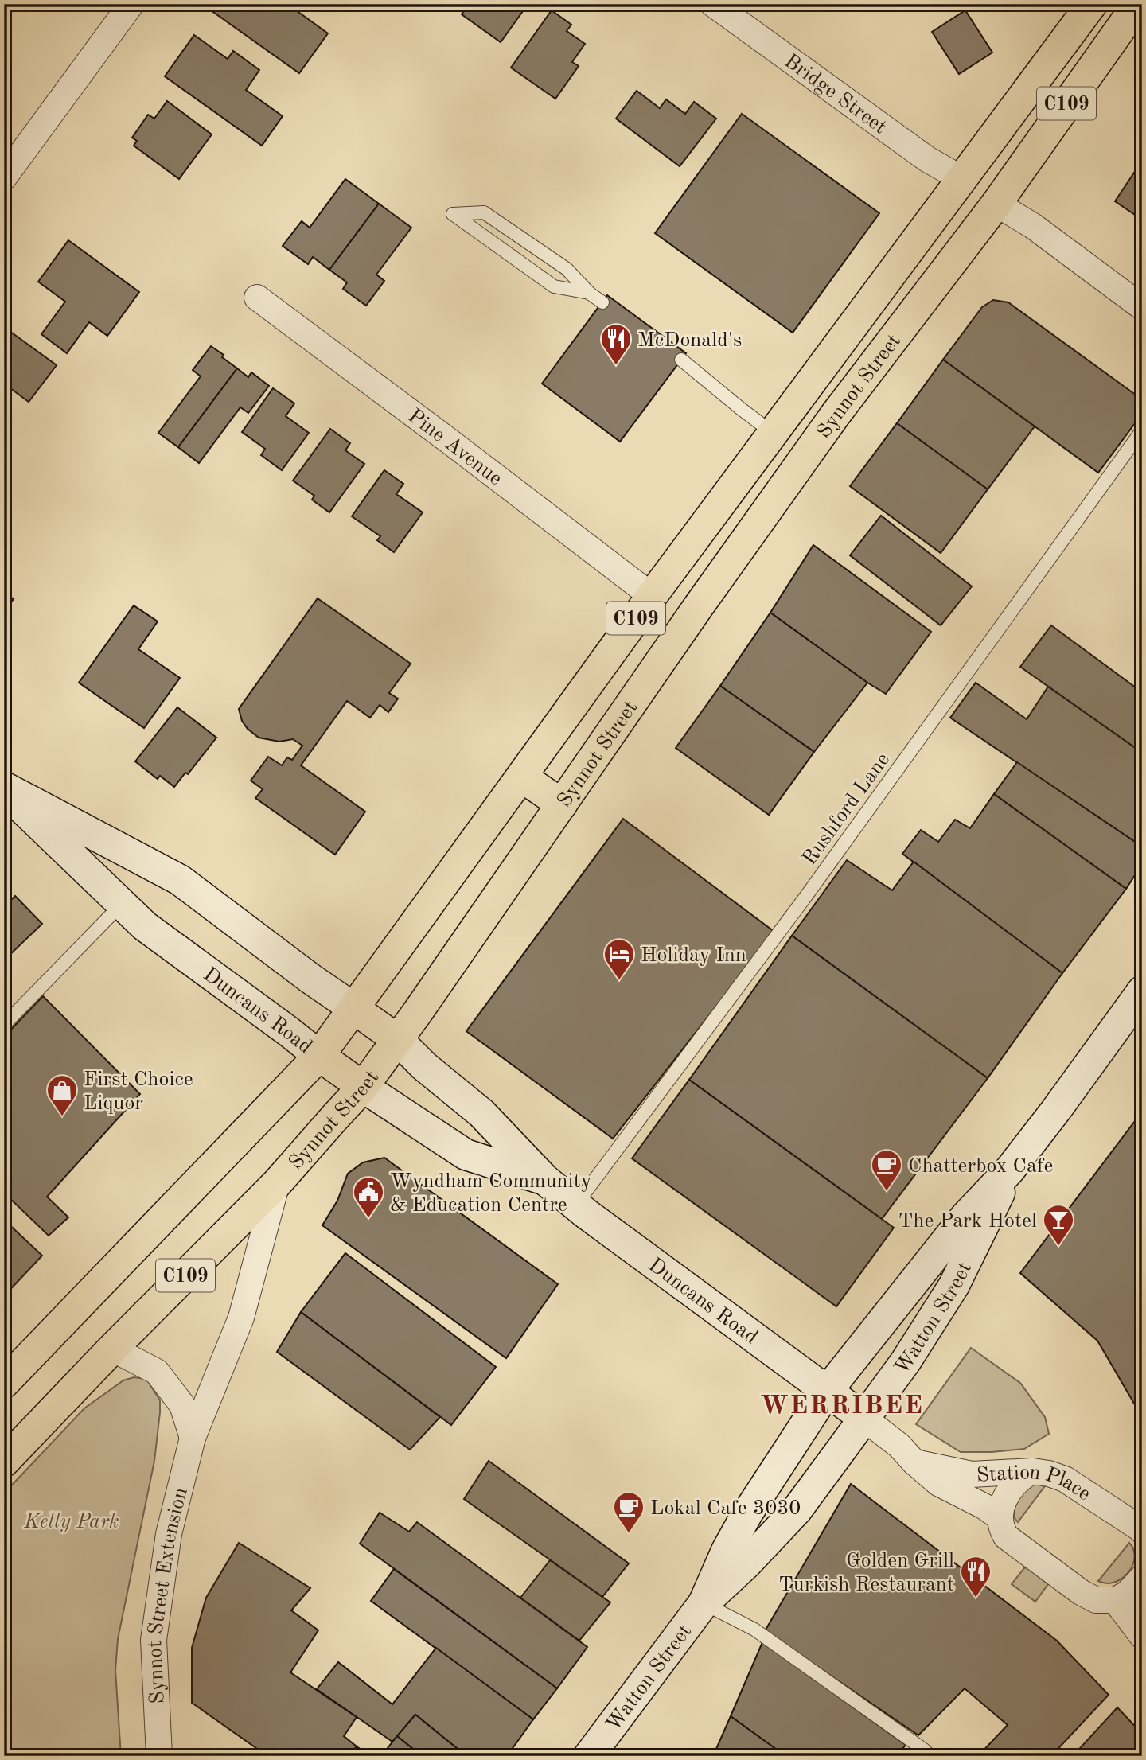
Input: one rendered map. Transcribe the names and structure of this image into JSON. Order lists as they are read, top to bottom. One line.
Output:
{"streets":{"highway":["C109","Synnot Street","Duncans Road"],"street":["Bridge Street","Pine Avenue","Watton Street","Station Place","Synnot Street Extension"],"lane":["Rushford Lane"]},"crossings":[["Bridge Street","Synnot Street"],["Synnot Street","Pine Avenue"],["Synnot Street","Duncans Road"],["Synnot Street","Synnot Street Extension"],["Rushford Lane","Duncans Road"],["Duncans Road","Watton Street"],["Duncans Road","Station Place"],["Watton Street","Station Place"]],"districts":["WERRIBEE"],"parks":["Kelly Park"],"places":{"restaurant":["McDonald's","Golden Grill Turkish Restaurant"],"hotel":["Holiday Inn"],"shop":["First Choice Liquor"],"cafe":["Chatterbox Cafe","Lokal Cafe 3030"],"public building":["Wyndham Community & Education Centre"],"bar":["The Park Hotel"]}}
